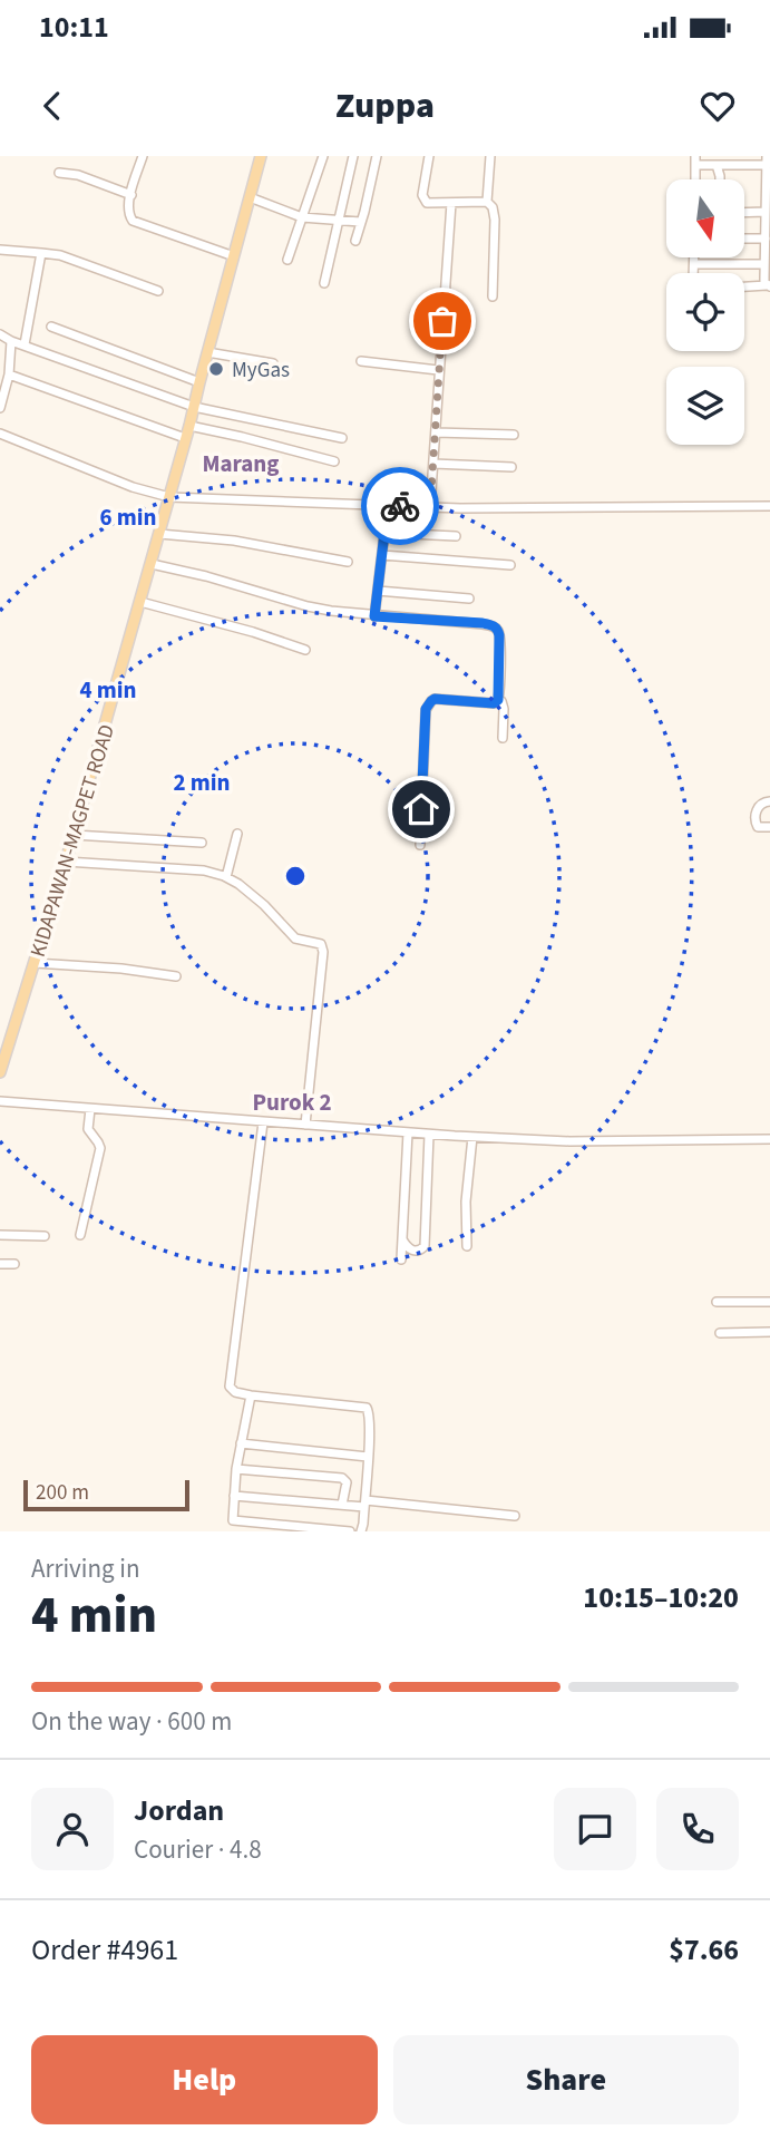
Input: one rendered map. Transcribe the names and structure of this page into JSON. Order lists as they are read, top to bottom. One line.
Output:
{"streets":{"main road":["KIDAPAWAN-MAGPET ROAD"]},"districts":["Marang","Purok 2"],"places":["MyGas"],"scale_bar":"200 m","north":"bottom","page":{"status":"10:11","header":"Zuppa","scale":"200 m","heading":["4 min","Arriving in","10:15–10:20"],"panel":["Jordan","Courier · 4.8","Order #4961","$7.66"],"bar":"On the way · 600 m","buttons":["Help","Share"]},"rings":["6 min","4 min","2 min"]}
